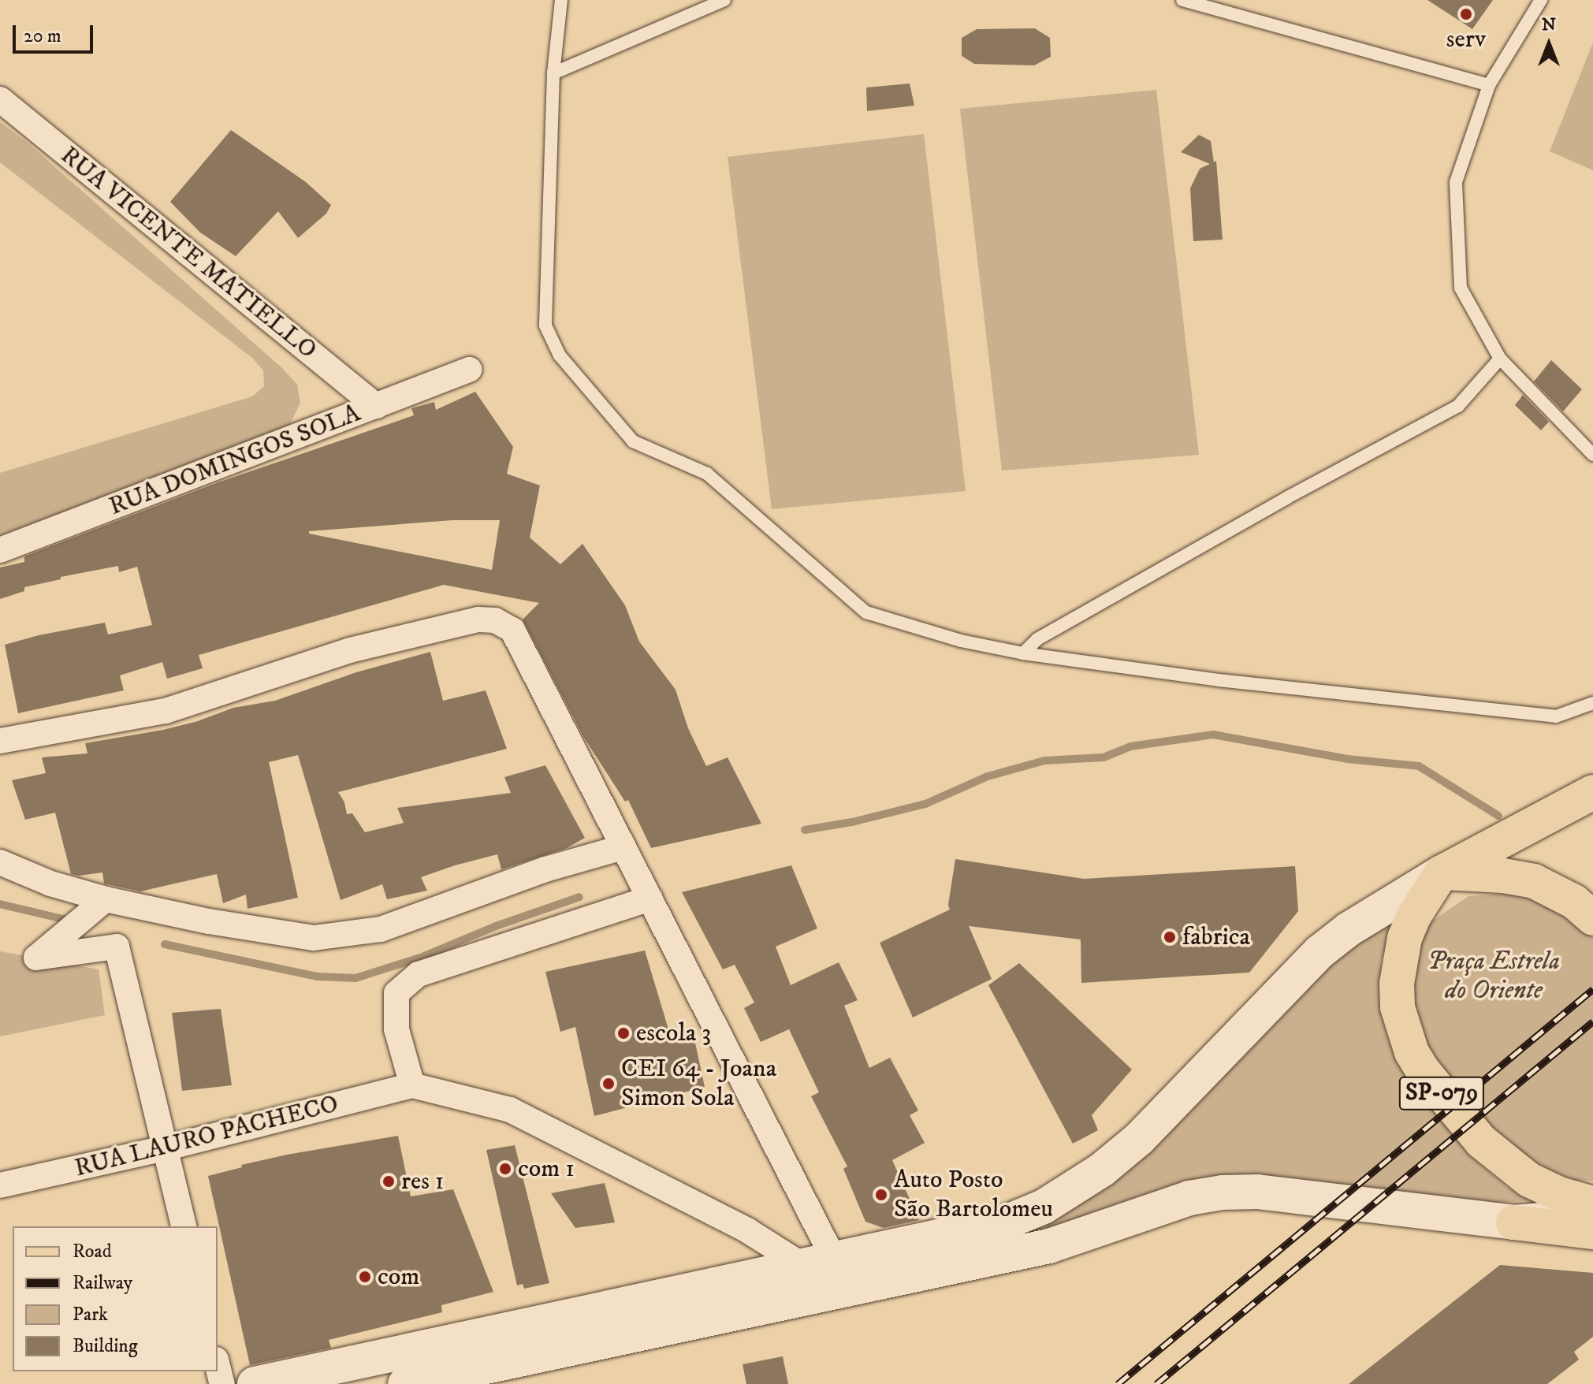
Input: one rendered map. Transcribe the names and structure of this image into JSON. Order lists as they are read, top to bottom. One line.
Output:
{"streets":{"main road":["SP-079"],"street":["RUA VICENTE MATIELLO","RUA DOMINGOS SOLA","RUA LAURO PACHECO"]},"crossings":[["RUA VICENTE MATIELLO","RUA DOMINGOS SOLA"]],"parks":["Praça Estrela do Oriente"],"places":["serv","fabrica","escola 3","CEI 64 - Joana Simon Sola","com 1","res 1","Auto Posto São Bartolomeu","com"],"legend":["Road","Railway","Park","Building"],"scale_bar":"20 m","north":"top"}
